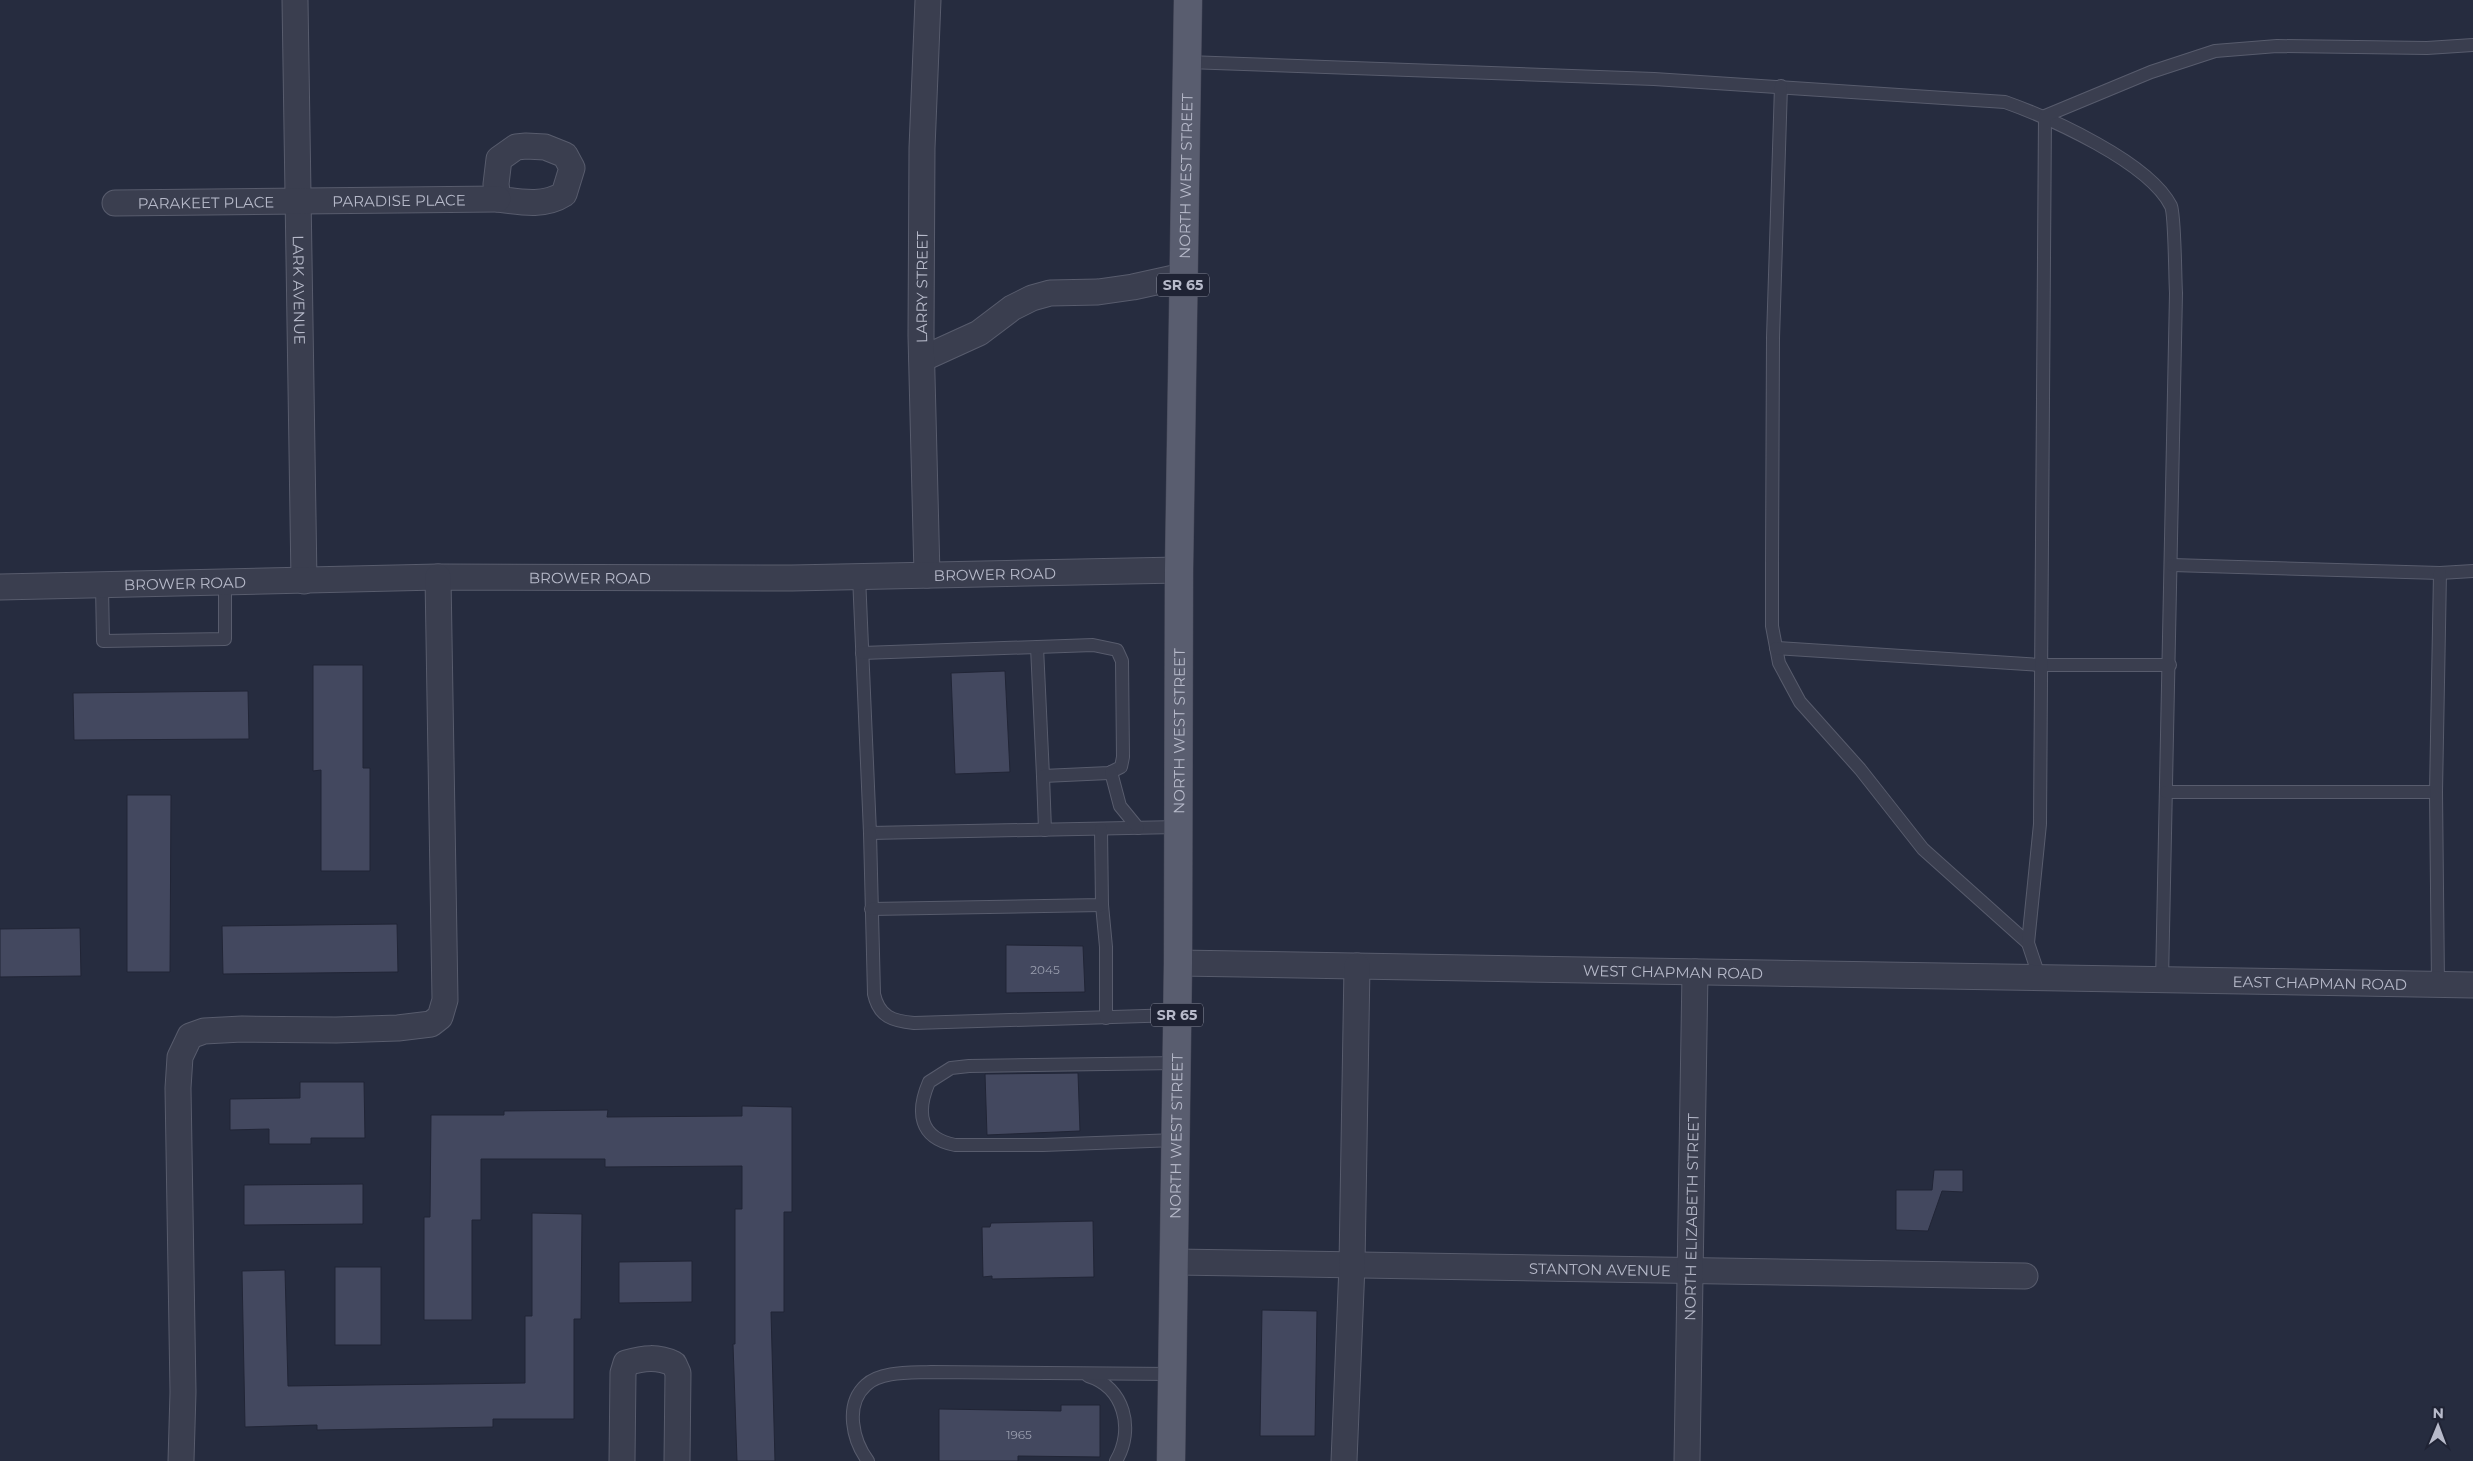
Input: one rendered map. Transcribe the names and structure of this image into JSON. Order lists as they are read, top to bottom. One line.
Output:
{"streets":{"main road":["NORTH WEST STREET","SR 65"],"street":["PARADISE PLACE","PARAKEET PLACE","LARRY STREET","LARK AVENUE","BROWER ROAD","WEST CHAPMAN ROAD","EAST CHAPMAN ROAD","NORTH ELIZABETH STREET","STANTON AVENUE"]},"crossings":[["NORTH WEST STREET","BROWER ROAD"],["NORTH WEST STREET","WEST CHAPMAN ROAD"],["NORTH WEST STREET","STANTON AVENUE"],["PARADISE PLACE","PARAKEET PLACE"],["PARADISE PLACE","LARK AVENUE"],["PARAKEET PLACE","LARK AVENUE"],["LARRY STREET","BROWER ROAD"],["LARK AVENUE","BROWER ROAD"],["WEST CHAPMAN ROAD","EAST CHAPMAN ROAD"],["WEST CHAPMAN ROAD","NORTH ELIZABETH STREET"],["NORTH ELIZABETH STREET","STANTON AVENUE"]],"house_numbers":["2045","1965"],"north":"top"}
